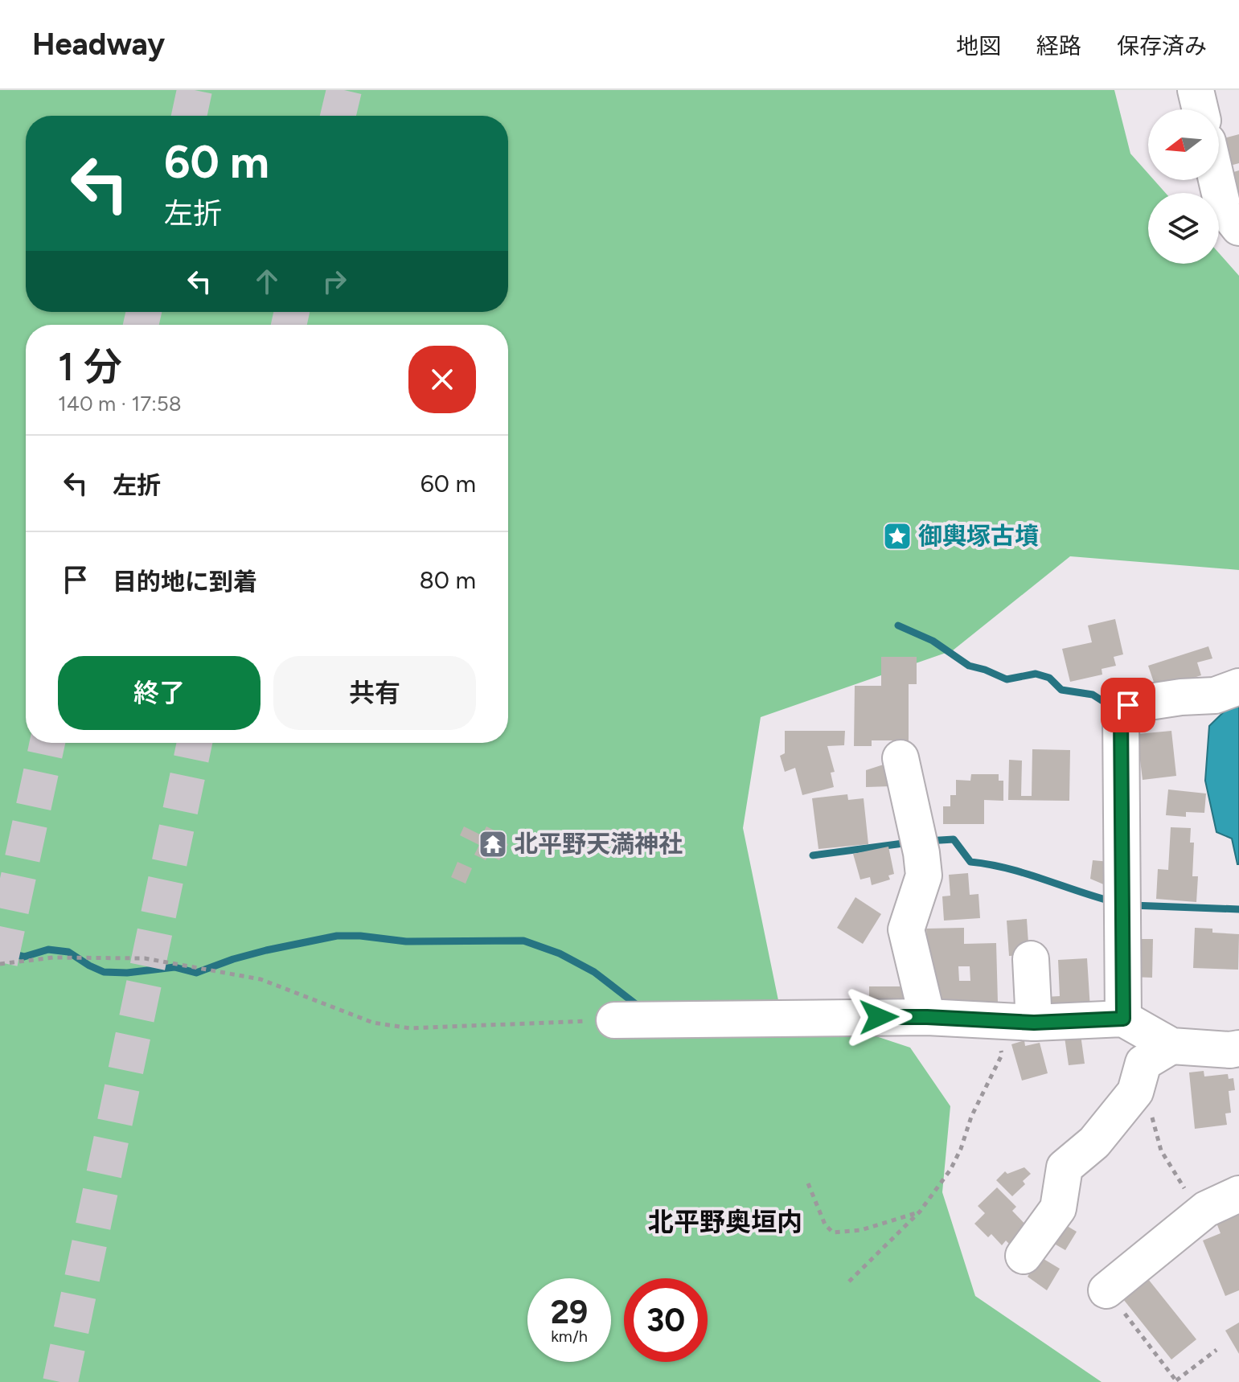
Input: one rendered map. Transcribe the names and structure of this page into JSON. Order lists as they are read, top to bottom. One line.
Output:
{"districts":["北平野奥垣内"],"places":{"place":["御輿塚古墳"],"temple":["北平野天満神社"]},"north":"left","page":{"header":"Headway","nav":["地図","経路","保存済み"],"turn":["60 m","左折"],"heading":["1 分","140 m · 17:58"],"list":[{"name":"左折","value":"60 m"},{"name":"目的地に到着","value":"80 m"}],"buttons":["終了","共有"],"speed":"29 km/h","limit":"30"}}
